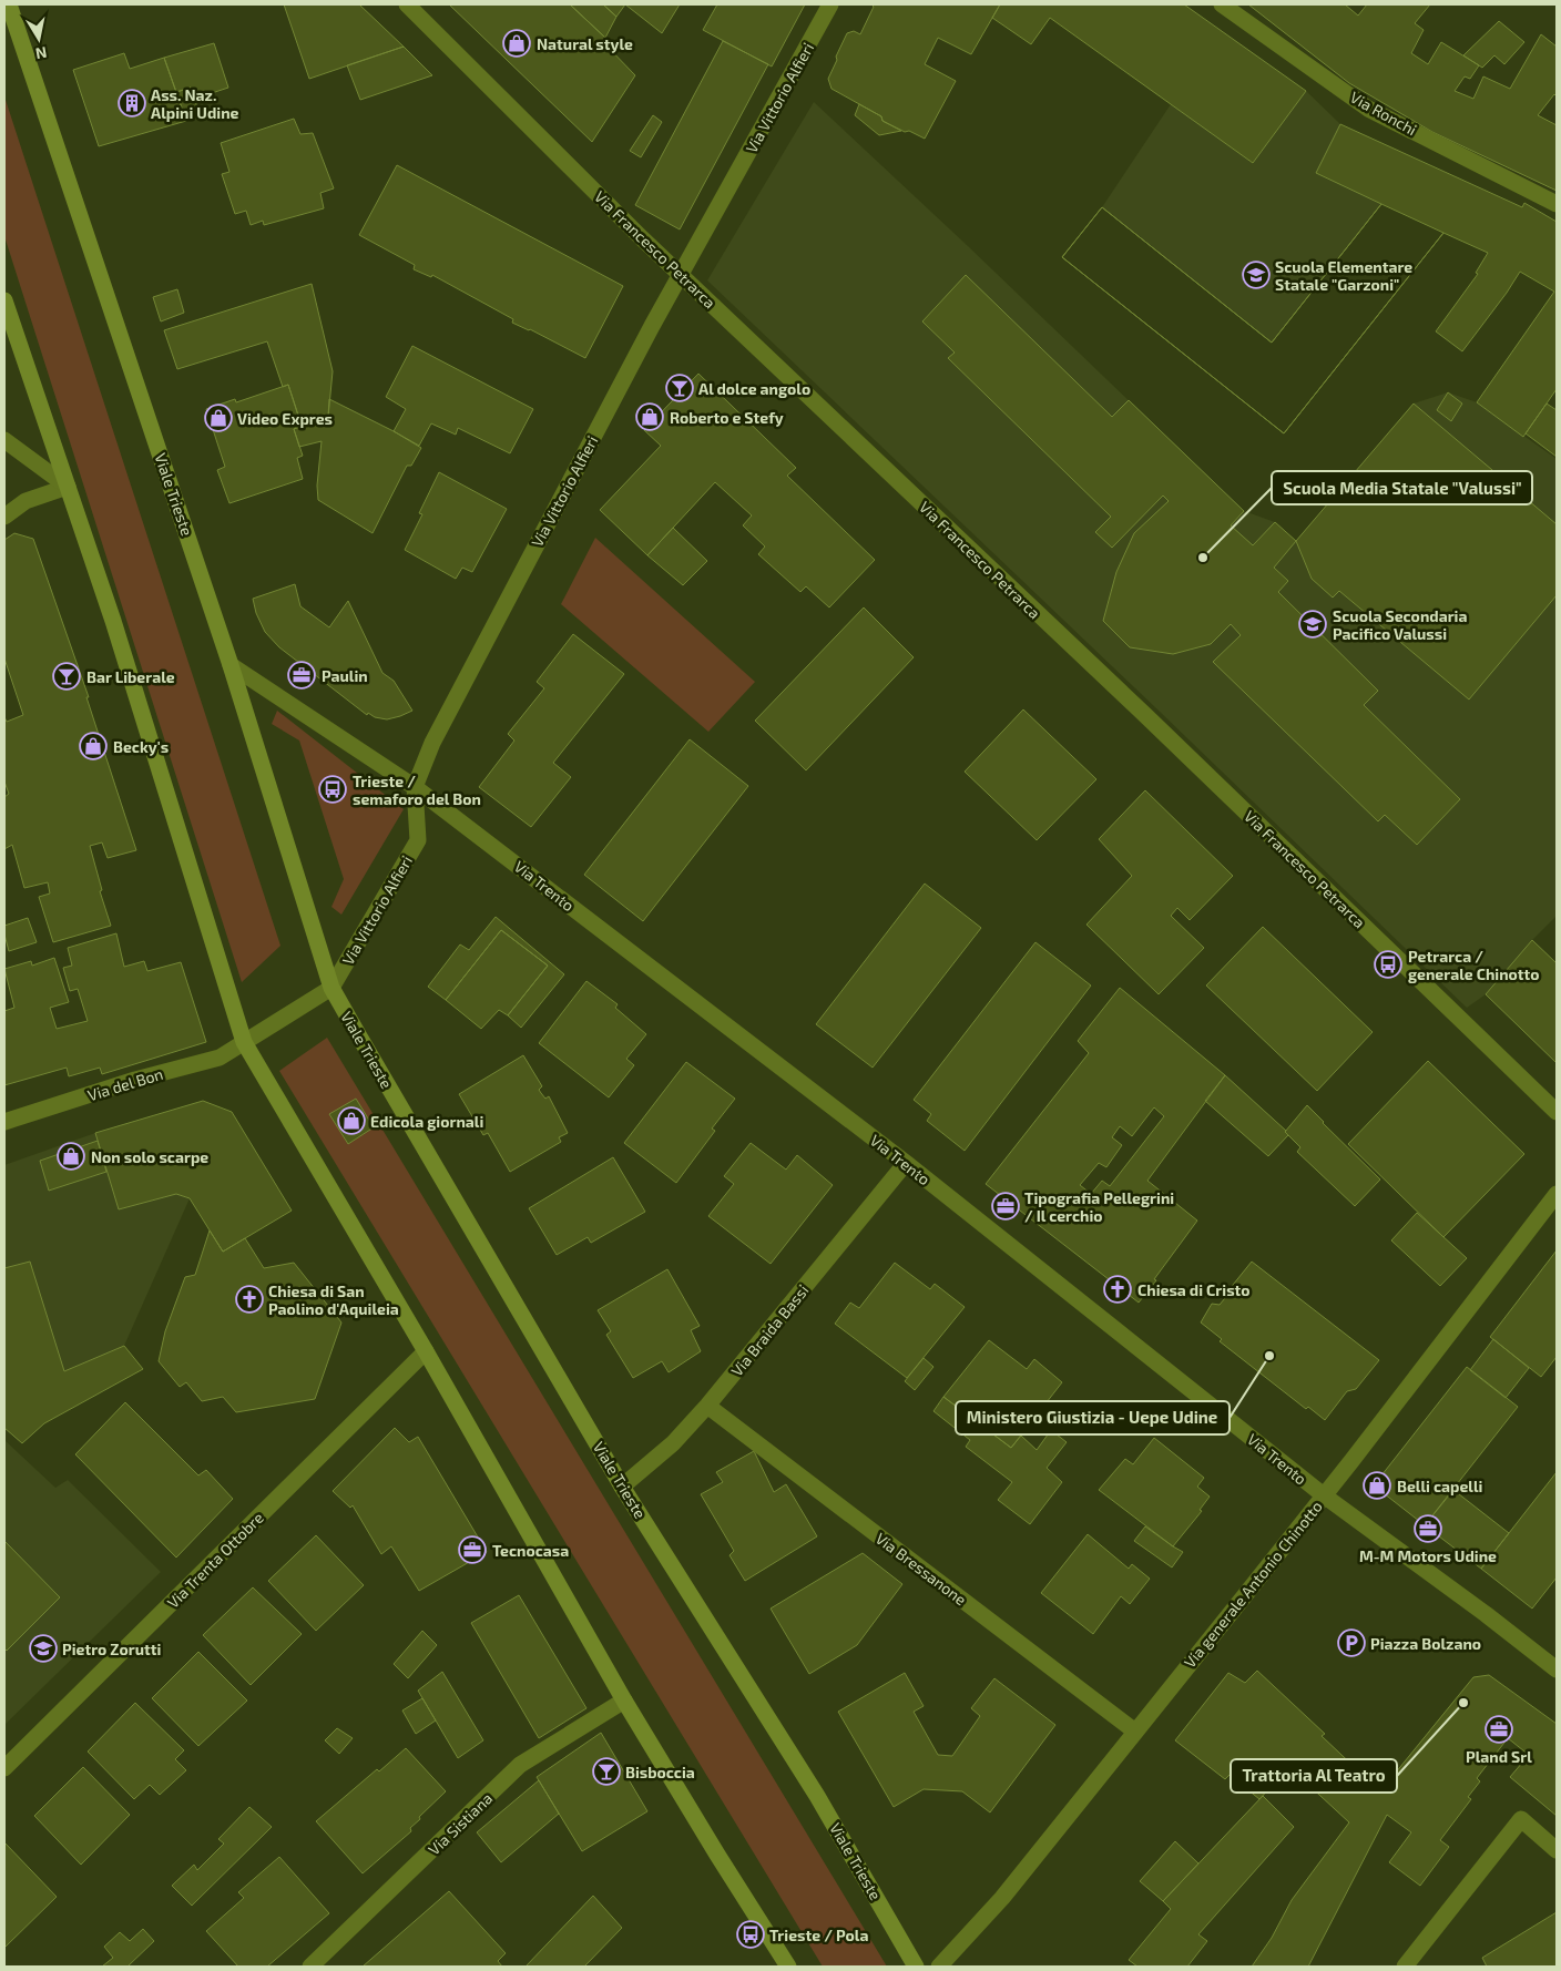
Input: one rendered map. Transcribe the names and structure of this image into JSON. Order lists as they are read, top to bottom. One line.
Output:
{"streets":{"main road":["Viale Trieste"],"street":["Via Vittorio Alfieri","Via Ronchi","Via Francesco Petrarca","Via Trento","Via del Bon","Via Braida Bassi","Via Trenta Ottobre","Via Bressanone","Via generale Antonio Chinotto","Via Sistiana"]},"crossings":[["Via Vittorio Alfieri","Via Francesco Petrarca"],["Via Vittorio Alfieri","Viale Trieste"],["Via Vittorio Alfieri","Via Trento"],["Viale Trieste","Via Trento"],["Viale Trieste","Via Braida Bassi"],["Via Trento","Via Braida Bassi"],["Via Trento","Via generale Antonio Chinotto"],["Via Braida Bassi","Via Bressanone"],["Via Bressanone","Via generale Antonio Chinotto"]],"places":{"shop":["Natural style","Roberto e Stefy","Video Expres","Becky's","Edicola giornali","Non solo scarpe","Belli capelli"],"building":["Ass. Naz. Alpini Udine"],"school or university":["Scuola Elementare Statale \"Garzoni\"","Scuola Secondaria Pacifico Valussi","Pietro Zorutti"],"bar":["Al dolce angolo","Bar Liberale","Bisboccia"],"other":["Scuola Media Statale \"Valussi\"","Ministero Giustizia - Uepe Udine","Trattoria Al Teatro"],"office":["Paulin","Tipografia Pellegrini / Il cerchio","M-M Motors Udine","Tecnocasa","Pland Srl"],"bus stop":["Trieste / semaforo del Bon","Petrarca / generale Chinotto","Trieste / Pola"],"church":["Chiesa di Cristo","Chiesa di San Paolino d'Aquileia"],"parking":["Piazza Bolzano"]},"north":"bottom"}
